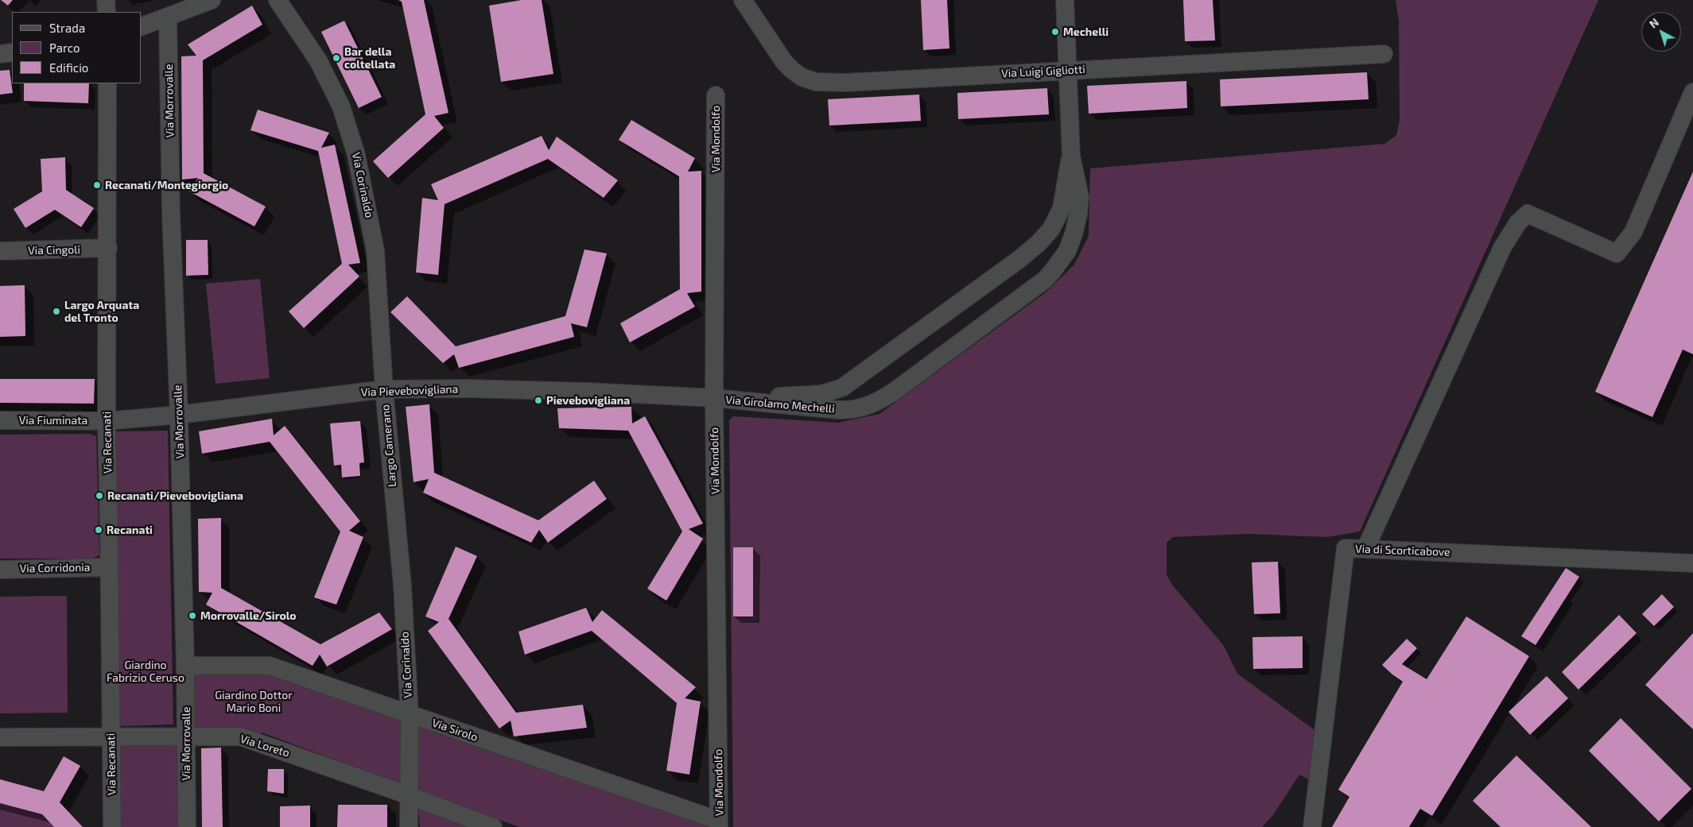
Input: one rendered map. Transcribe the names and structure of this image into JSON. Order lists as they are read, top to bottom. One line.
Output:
{"streets":{"street":["Via Luigi Gigliotti","Via Morrovalle","Via Mondolfo","Via Corinaldo","Via Cingoli","Via Pievebovigliana","Via Girolamo Mechelli","Via Fiuminata","Via Recanati","Largo Camerano","Via di Scorticabove","Via Corridonia","Via Sirolo","Via Loreto"]},"crossings":[["Via Luigi Gigliotti","Via Girolamo Mechelli"],["Via Morrovalle","Via Pievebovigliana"],["Via Morrovalle","Via Sirolo"],["Via Morrovalle","Via Loreto"],["Via Mondolfo","Via Pievebovigliana"],["Via Mondolfo","Via Girolamo Mechelli"],["Via Mondolfo","Via Sirolo"],["Via Corinaldo","Via Pievebovigliana"],["Via Corinaldo","Largo Camerano"],["Via Corinaldo","Via Sirolo"],["Via Corinaldo","Via Loreto"],["Via Cingoli","Via Recanati"],["Via Pievebovigliana","Via Girolamo Mechelli"],["Via Pievebovigliana","Via Fiuminata"],["Via Pievebovigliana","Via Recanati"],["Via Pievebovigliana","Largo Camerano"],["Via Fiuminata","Via Recanati"],["Via Recanati","Via Corridonia"],["Via Recanati","Via Loreto"]],"parks":["Giardino Fabrizio Ceruso","Giardino Dottor Mario Boni"],"places":["Mechelli","Bar della coltellata","Recanati/Montegiorgio","Largo Arquata del Tronto","Pievebovigliana","Recanati/Pievebovigliana","Recanati","Morrovalle/Sirolo"],"legend":["Strada","Parco","Edificio"],"north":"top left"}
